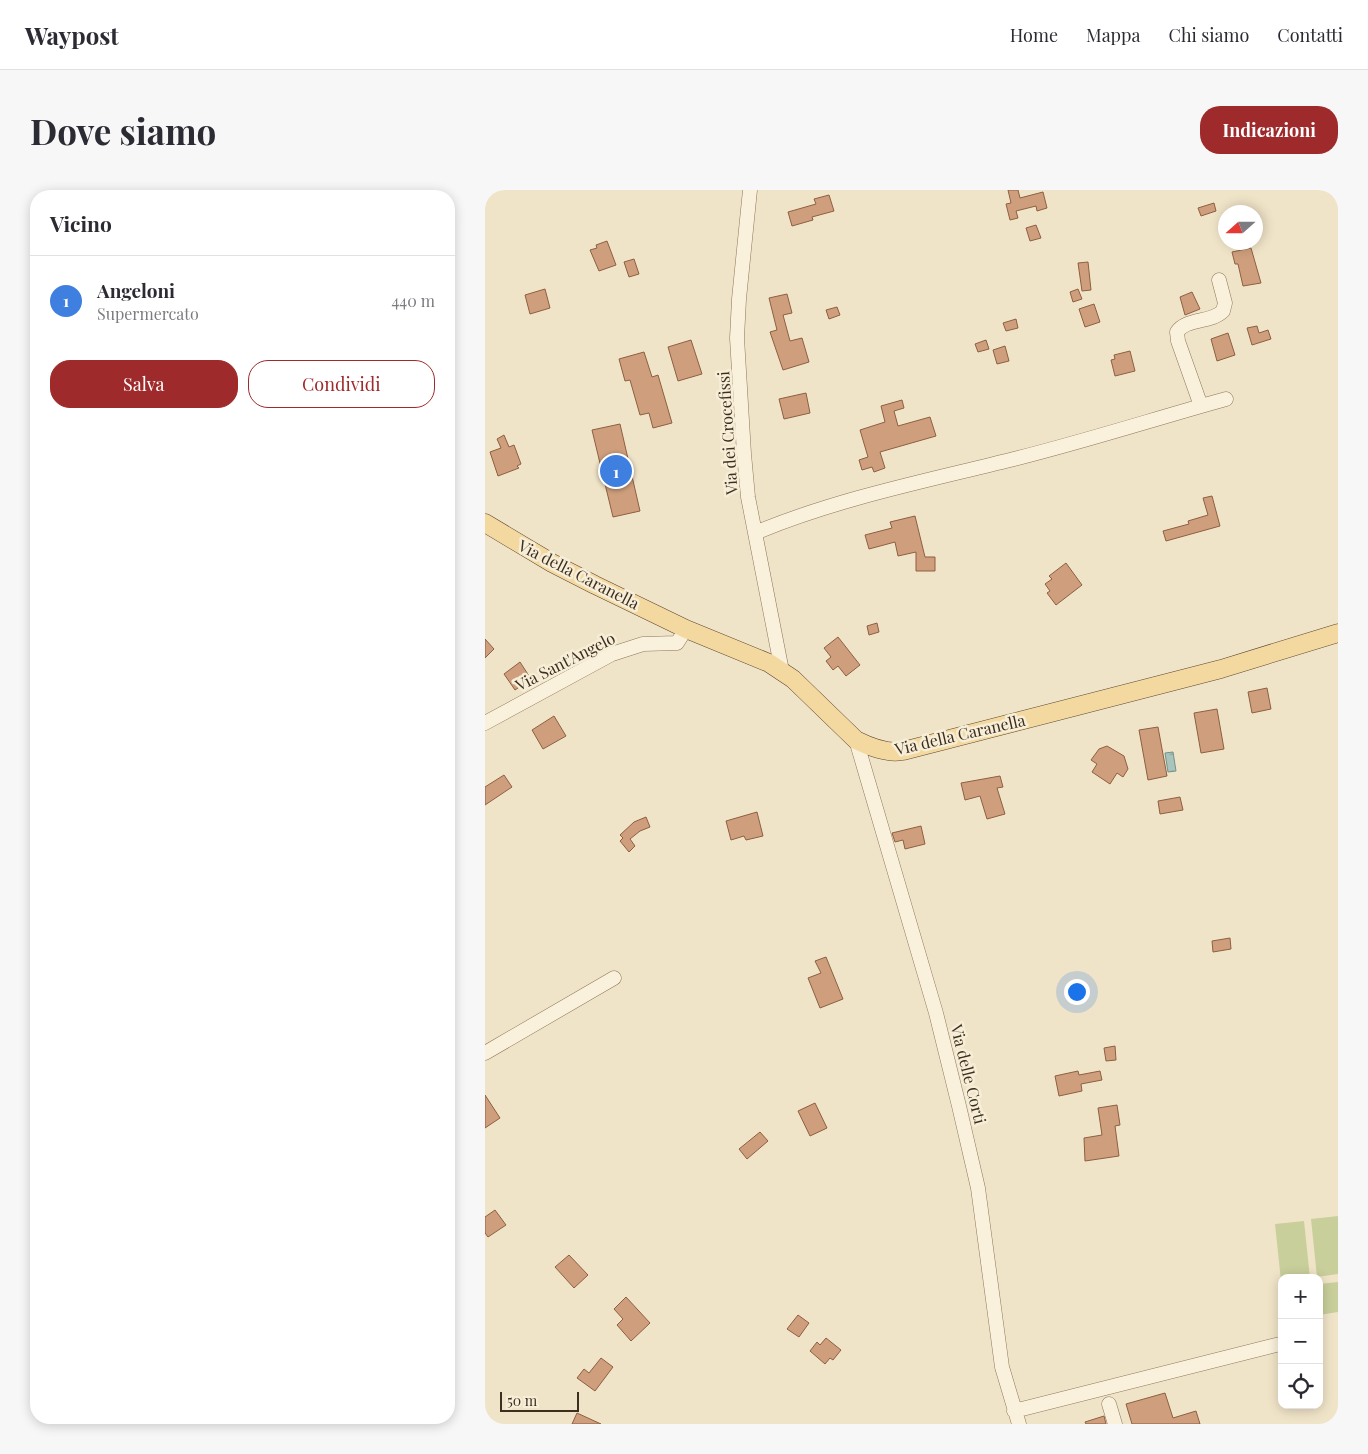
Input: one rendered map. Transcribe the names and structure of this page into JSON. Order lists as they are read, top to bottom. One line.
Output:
{"streets":{"main road":["Via della Caranella"],"street":["Via dei Crocefissi","Via Sant'Angelo","Via delle Corti"]},"crossings":[["Via dei Crocefissi","Via della Caranella"],["Via della Caranella","Via Sant'Angelo"],["Via della Caranella","Via delle Corti"]],"scale_bar":"50 m","north":"left","page":{"header":"Waypost","nav":["Home","Mappa","Chi siamo","Contatti"],"buttons":["Indicazioni",["Salva","Condividi"]],"title":"Dove siamo","heading":"Vicino","list":[{"mark":"1","name":"Angeloni","note":"Supermercato","value":"440 m"}],"pins":"1","map_buttons":["+","−"],"scale":"50 m"}}
